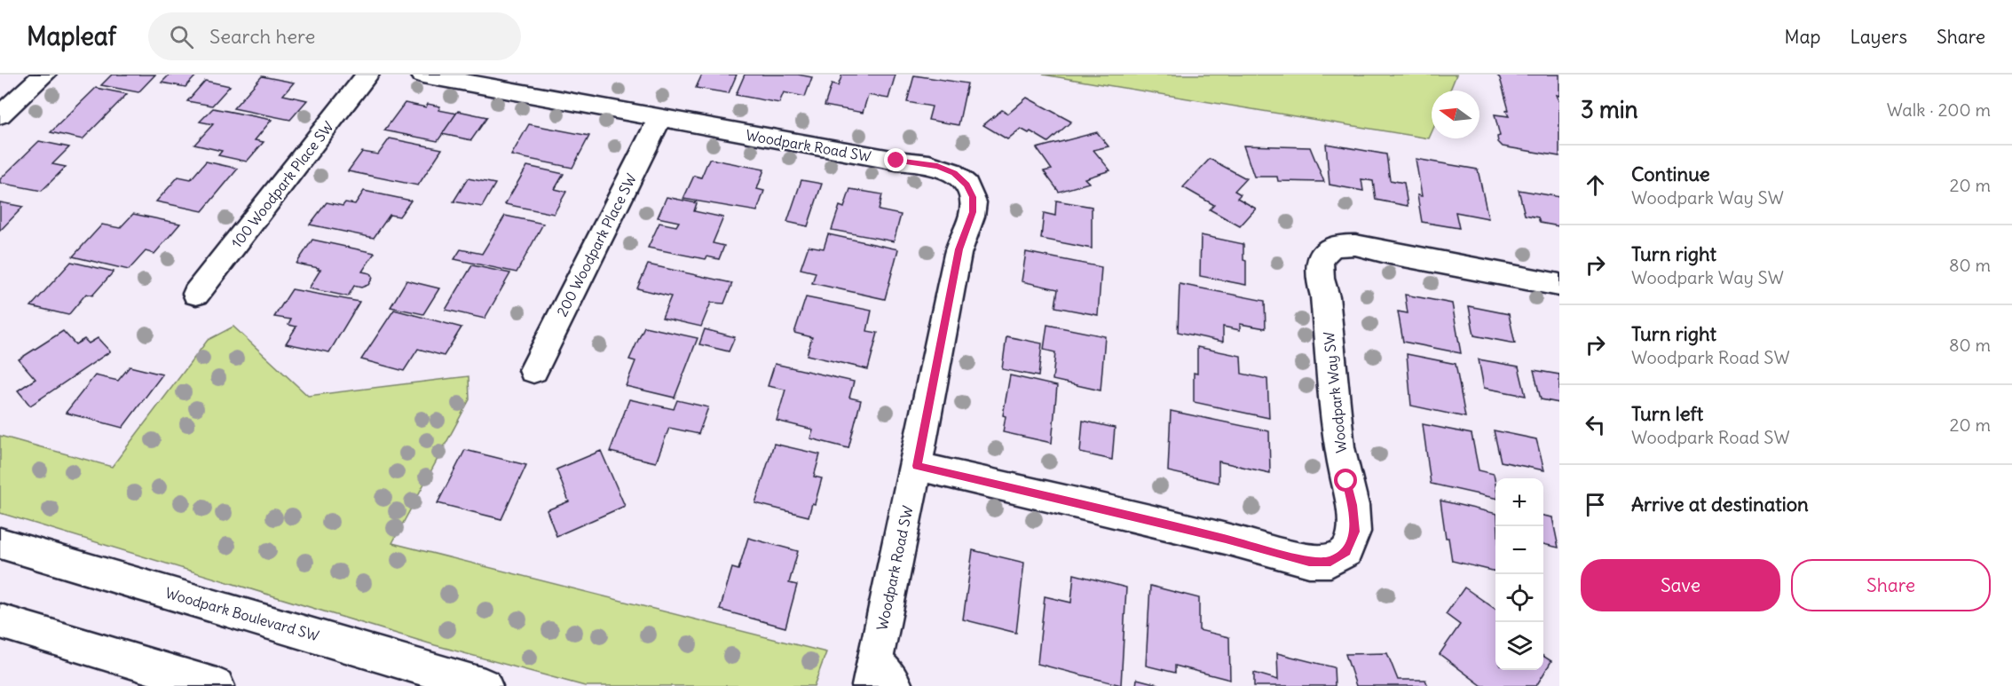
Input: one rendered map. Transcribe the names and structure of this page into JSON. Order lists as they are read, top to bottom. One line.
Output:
{"streets":{"street":["Woodpark Road SW","100 Woodpark Place SW","200 Woodpark Place SW","Woodpark Way SW","Woodpark Boulevard SW"]},"crossings":[["Woodpark Road SW","200 Woodpark Place SW"],["Woodpark Road SW","Woodpark Way SW"]],"north":"left","page":{"header":"Mapleaf","search":"Search here","nav":["Map","Layers","Share"],"heading":["3 min","Walk · 200 m"],"list":[["Continue","Woodpark Way SW","20 m"],["Turn right","Woodpark Way SW","80 m"],["Turn right","Woodpark Road SW","80 m"],["Turn left","Woodpark Road SW","20 m"],"Arrive at destination"],"map_buttons":["+","−"],"buttons":["Save","Share"]}}
